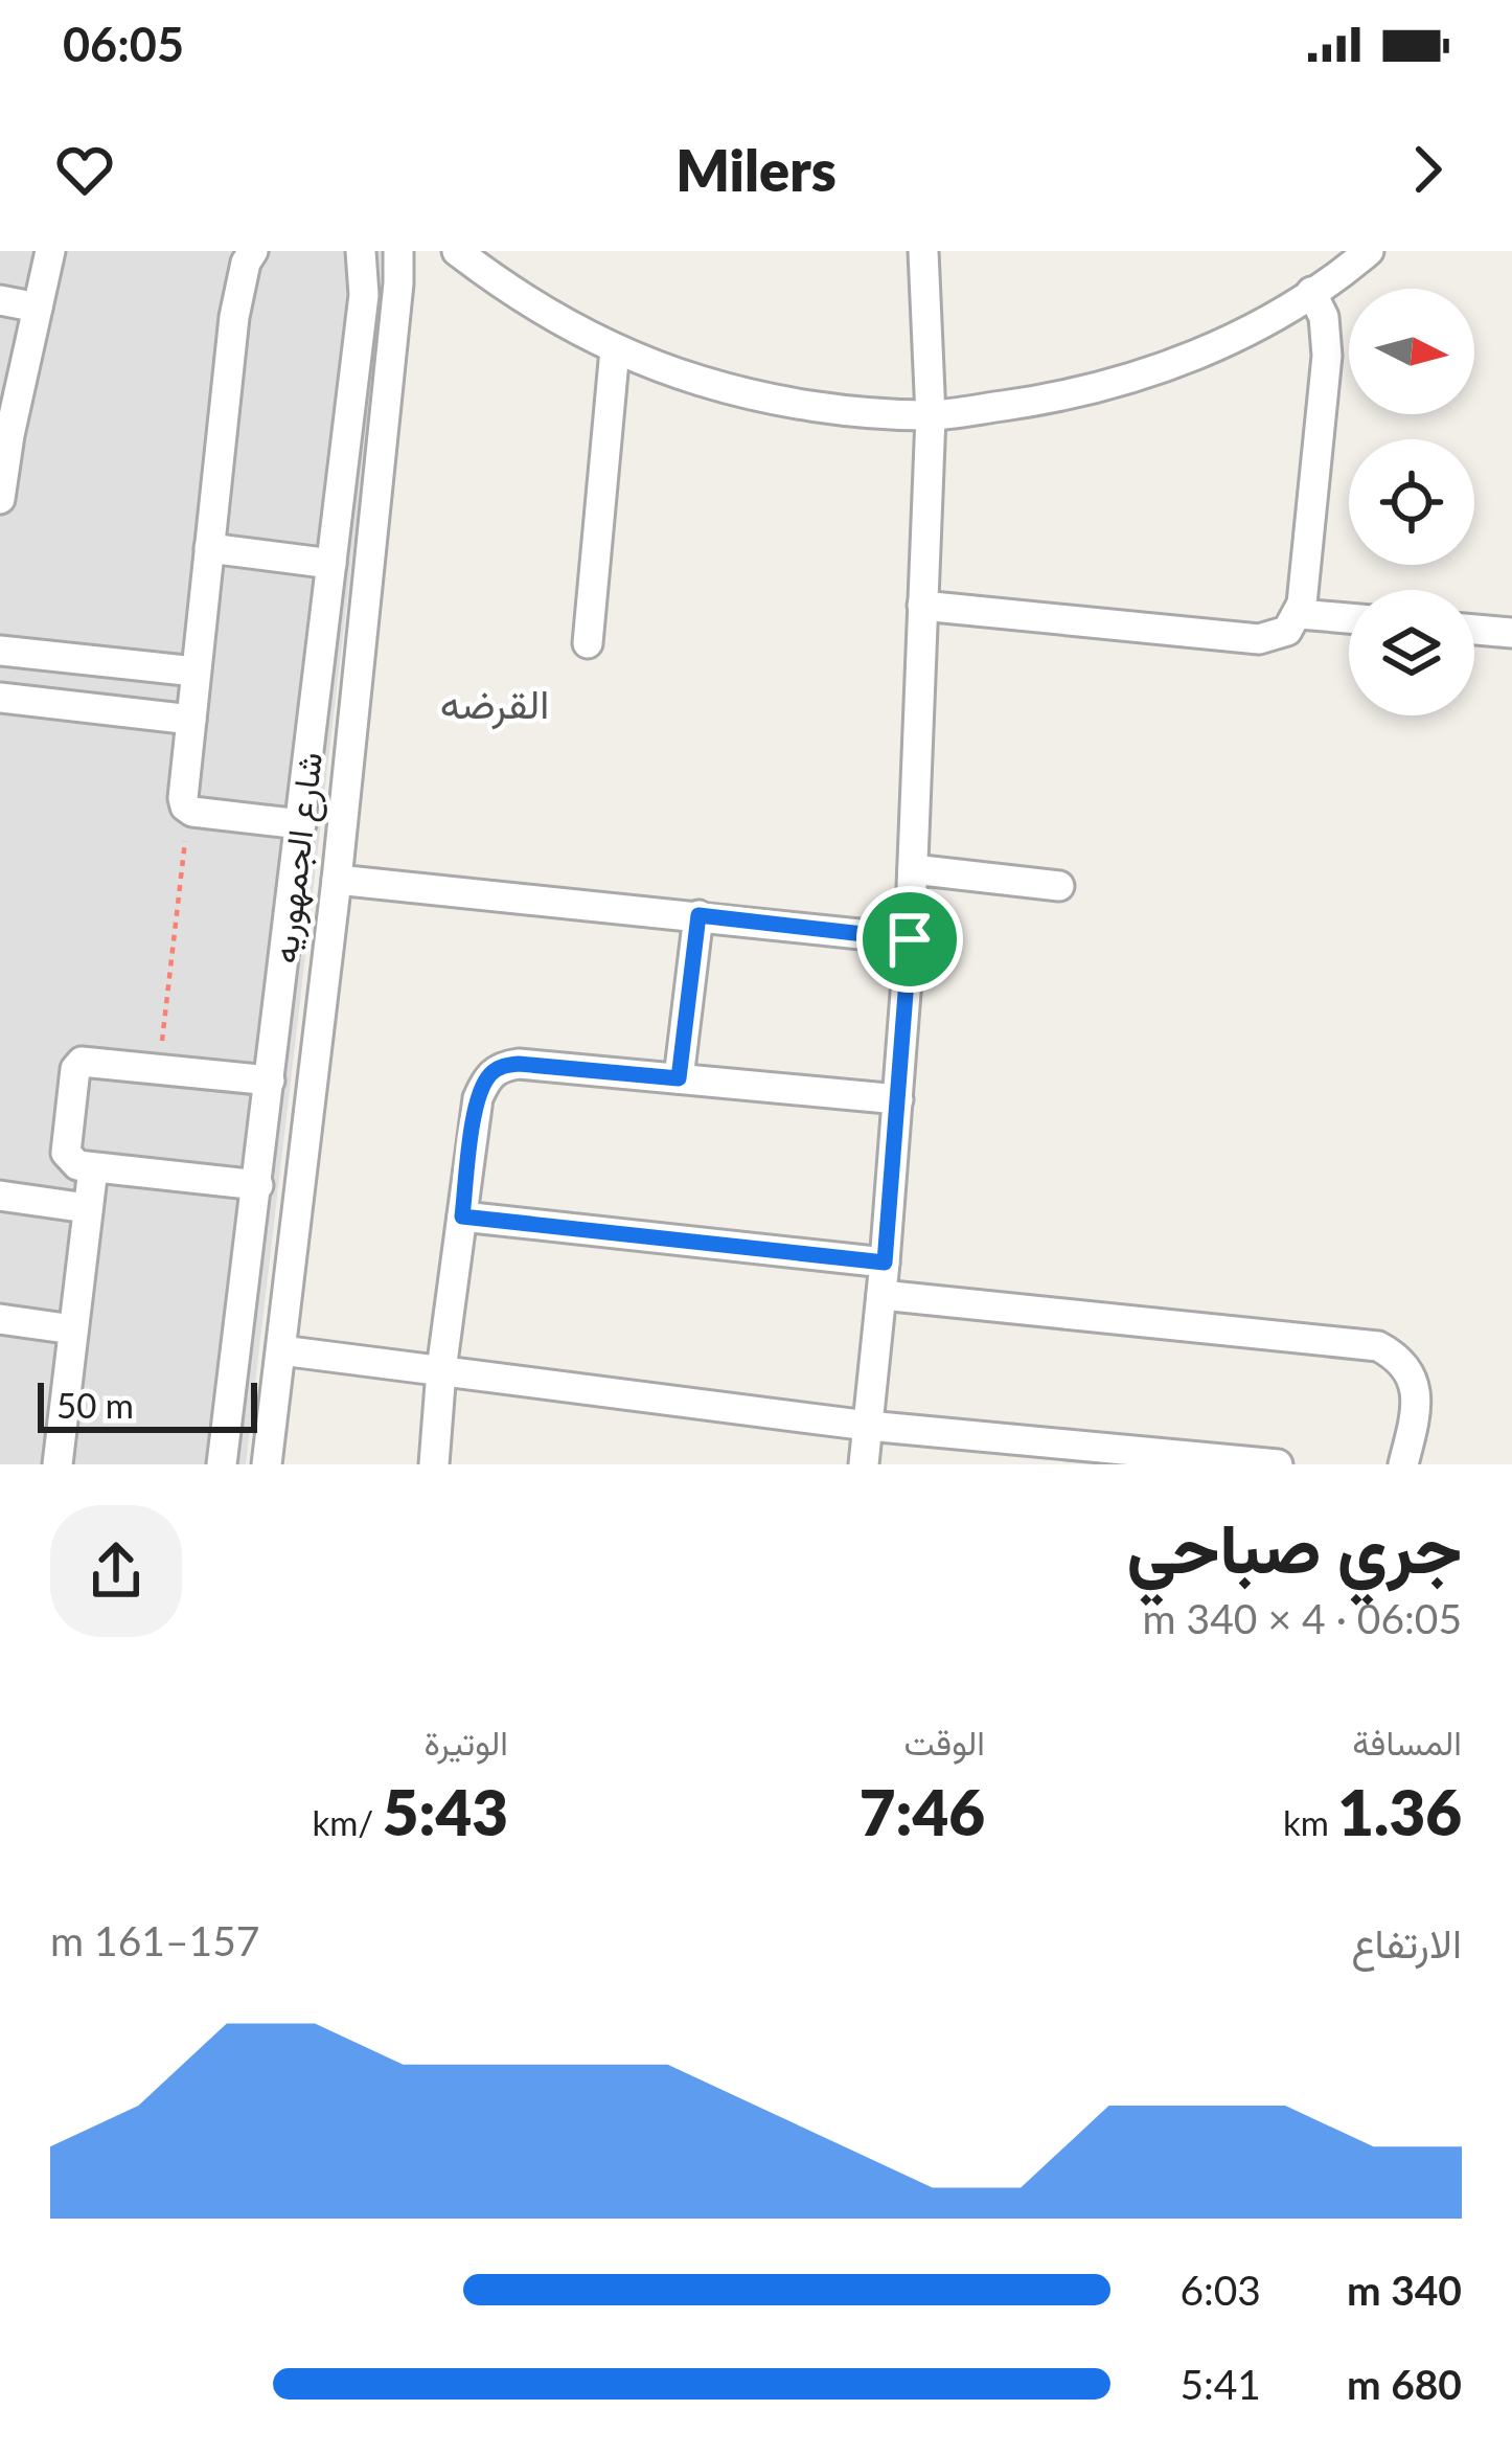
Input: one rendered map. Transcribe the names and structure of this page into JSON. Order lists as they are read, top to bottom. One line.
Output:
{"streets":{"street":["شارع الجمهوريه"]},"districts":["القرضه"],"scale_bar":"50 m","north":"right","page":{"status":"06:05","header":"Milers","scale":"50 m","heading":["جري صباحي","06:05 · 4 × 340 m"],"stats":[["المسافة","1.36 km"],["الوقت","7:46"],["الوتيرة","5:43 /km"]],"chart":["الارتفاع","157–161 m"],"list":[{"name":"340 m","note":"6:03"},{"name":"680 m","note":"5:41"}]}}
